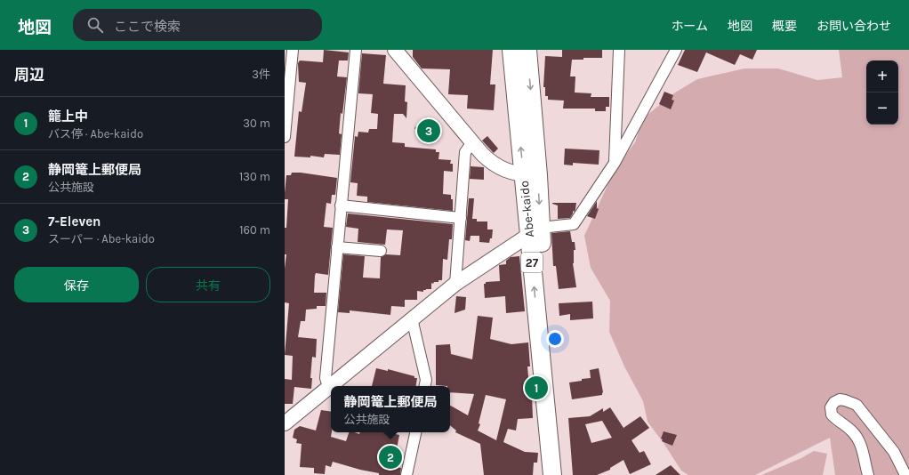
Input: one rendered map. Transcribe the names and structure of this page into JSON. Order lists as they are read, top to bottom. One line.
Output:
{"streets":{"main road":["Abe-kaido","27"]},"page":{"header":"地図","search":"ここで検索","nav":["ホーム","地図","概要","お問い合わせ"],"heading":["周辺","3件"],"map_buttons":["+","−"],"list":[{"mark":"1","name":"籠上中","note":"バス停 · Abe-kaido","value":"30 m"},{"mark":"2","name":"静岡篭上郵便局","note":"公共施設","value":"130 m"},{"mark":"3","name":"7-Eleven","note":"スーパー · Abe-kaido","value":"160 m"}],"pins":["3","1","2"],"buttons":["保存","共有"],"popup":["静岡篭上郵便局","公共施設"]}}
